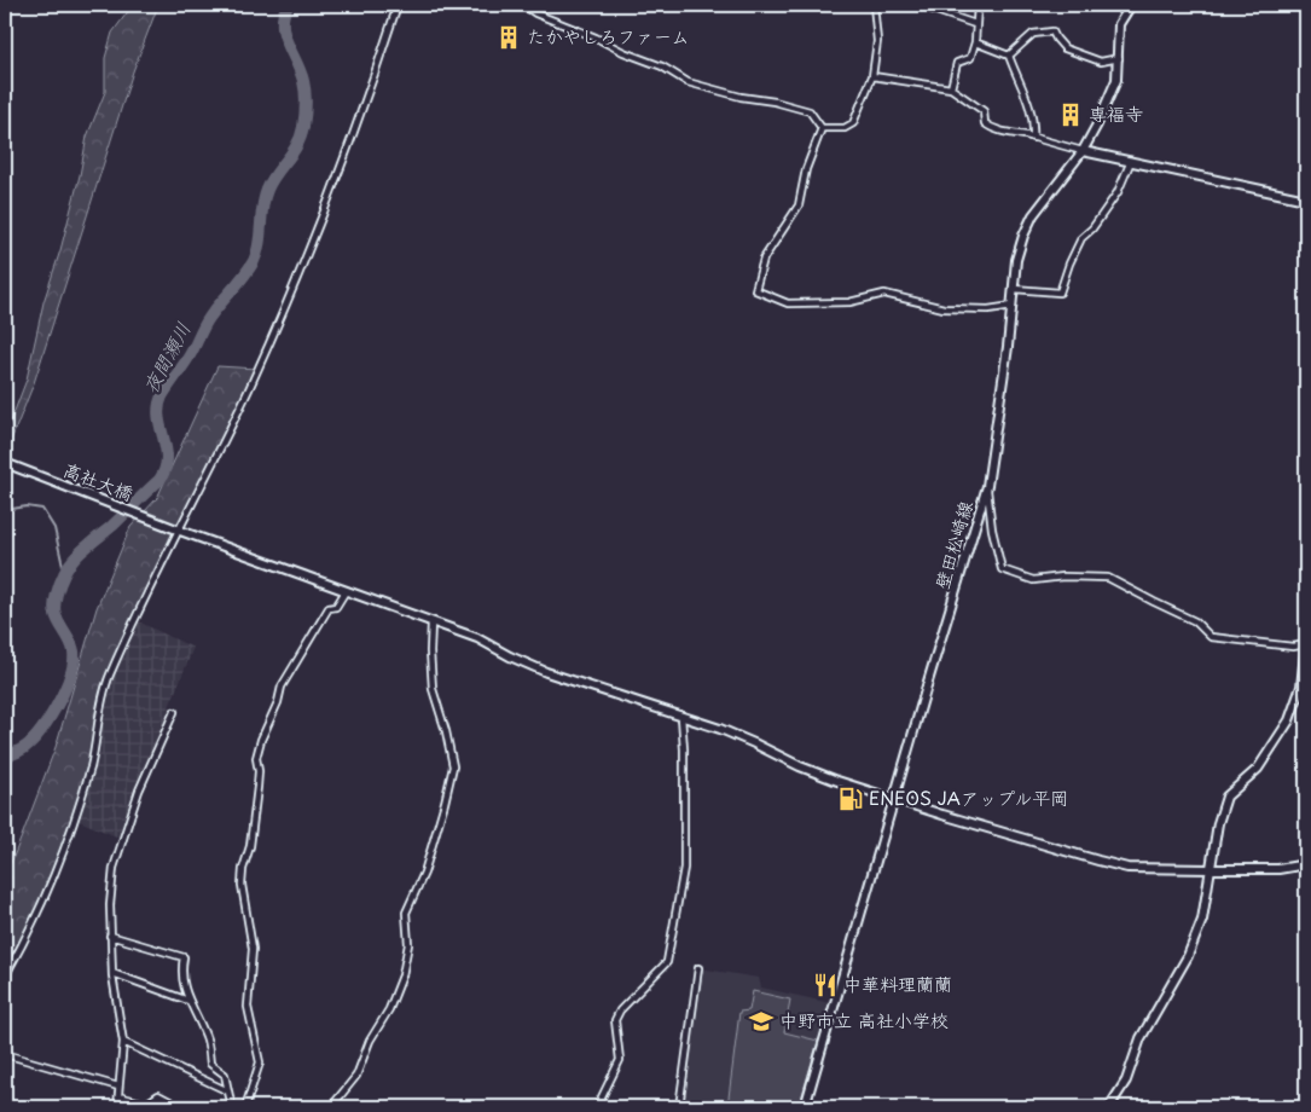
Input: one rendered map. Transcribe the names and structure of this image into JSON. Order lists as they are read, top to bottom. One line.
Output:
{"streets":{"street":["高社大橋","壁田松崎線"]},"crossings":[["高社大橋","壁田松崎線"]],"water":["夜間瀬川"],"places":{"building":["たかやしろファーム","専福寺"],"fuel station":["ENEOS JAアップル平岡"],"restaurant":["中華料理蘭蘭"],"school or university":["中野市立 高社小学校"]}}
